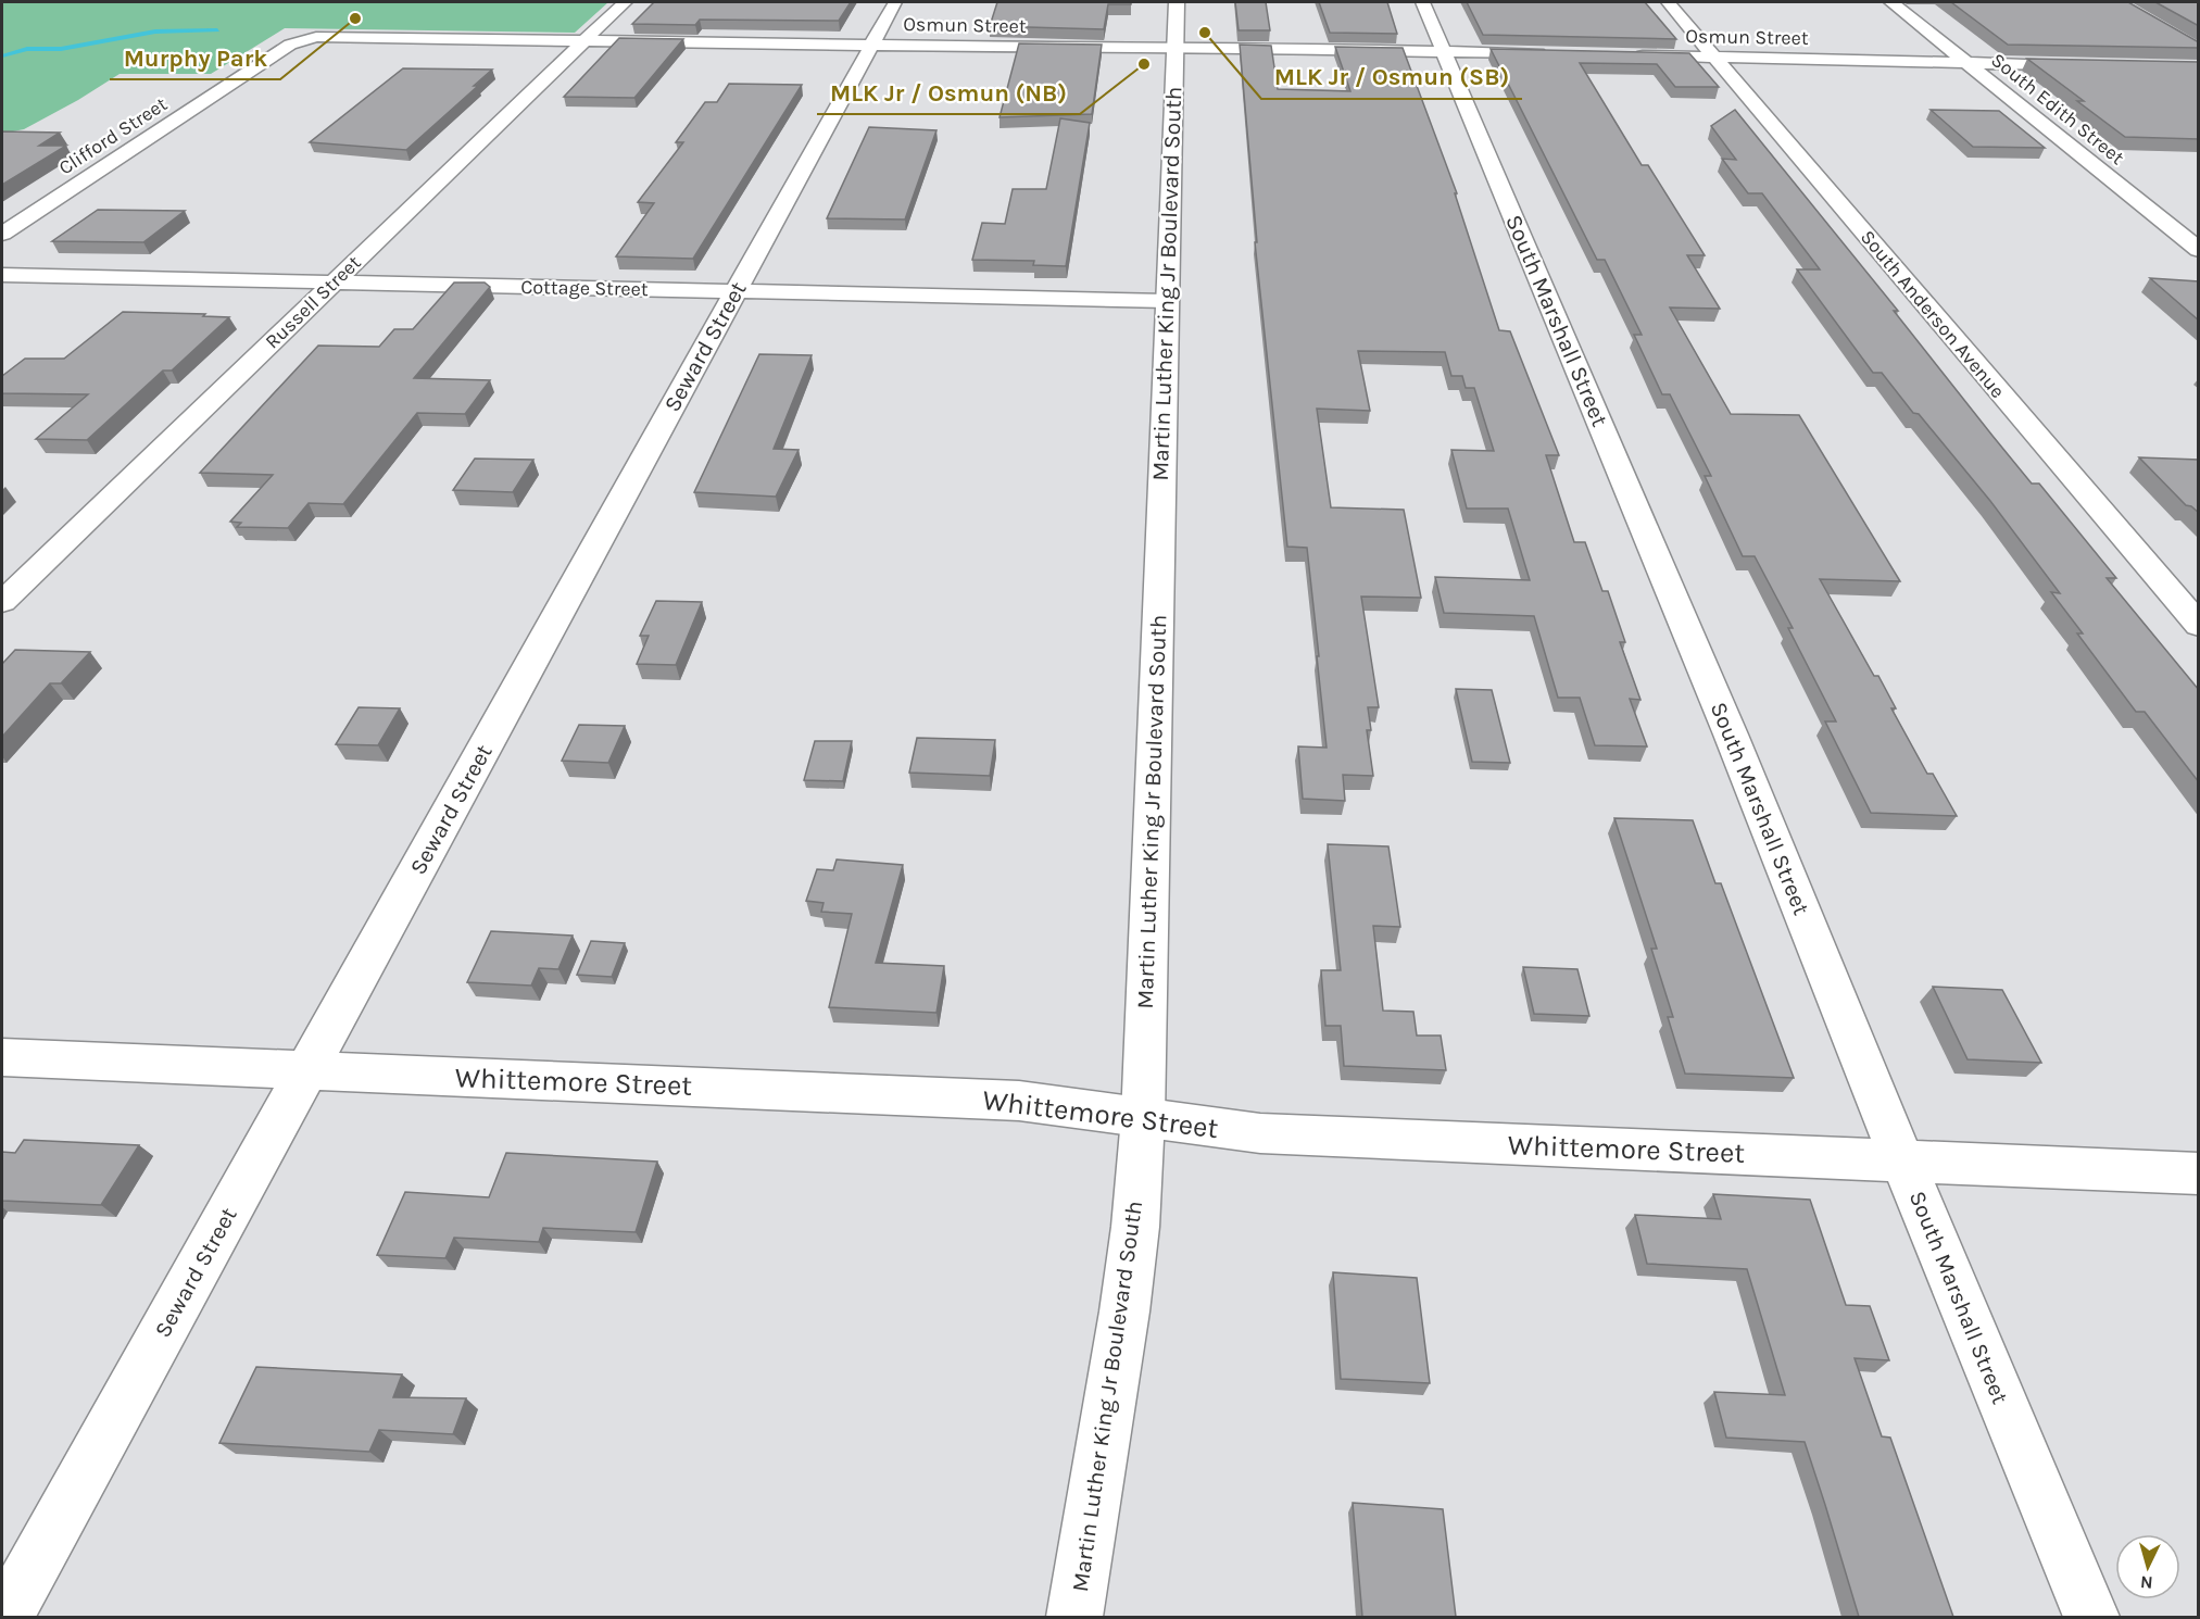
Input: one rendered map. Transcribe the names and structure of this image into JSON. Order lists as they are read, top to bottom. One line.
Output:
{"streets":{"street":["Osmun Street","South Edith Street","Clifford Street","Martin Luther King Jr Boulevard South","Cottage Street","Russell Street","South Anderson Avenue","South Marshall Street","Seward Street","Whittemore Street"]},"crossings":[["Osmun Street","South Edith Street"],["Osmun Street","Clifford Street"],["Osmun Street","Martin Luther King Jr Boulevard South"],["Osmun Street","Russell Street"],["Osmun Street","South Anderson Avenue"],["Osmun Street","South Marshall Street"],["Osmun Street","Seward Street"],["Martin Luther King Jr Boulevard South","Cottage Street"],["Martin Luther King Jr Boulevard South","Whittemore Street"],["Cottage Street","Russell Street"],["Cottage Street","Seward Street"],["South Marshall Street","Whittemore Street"],["Seward Street","Whittemore Street"]],"places":["Murphy Park","MLK Jr / Osmun (SB)","MLK Jr / Osmun (NB)"],"north":"bottom"}
